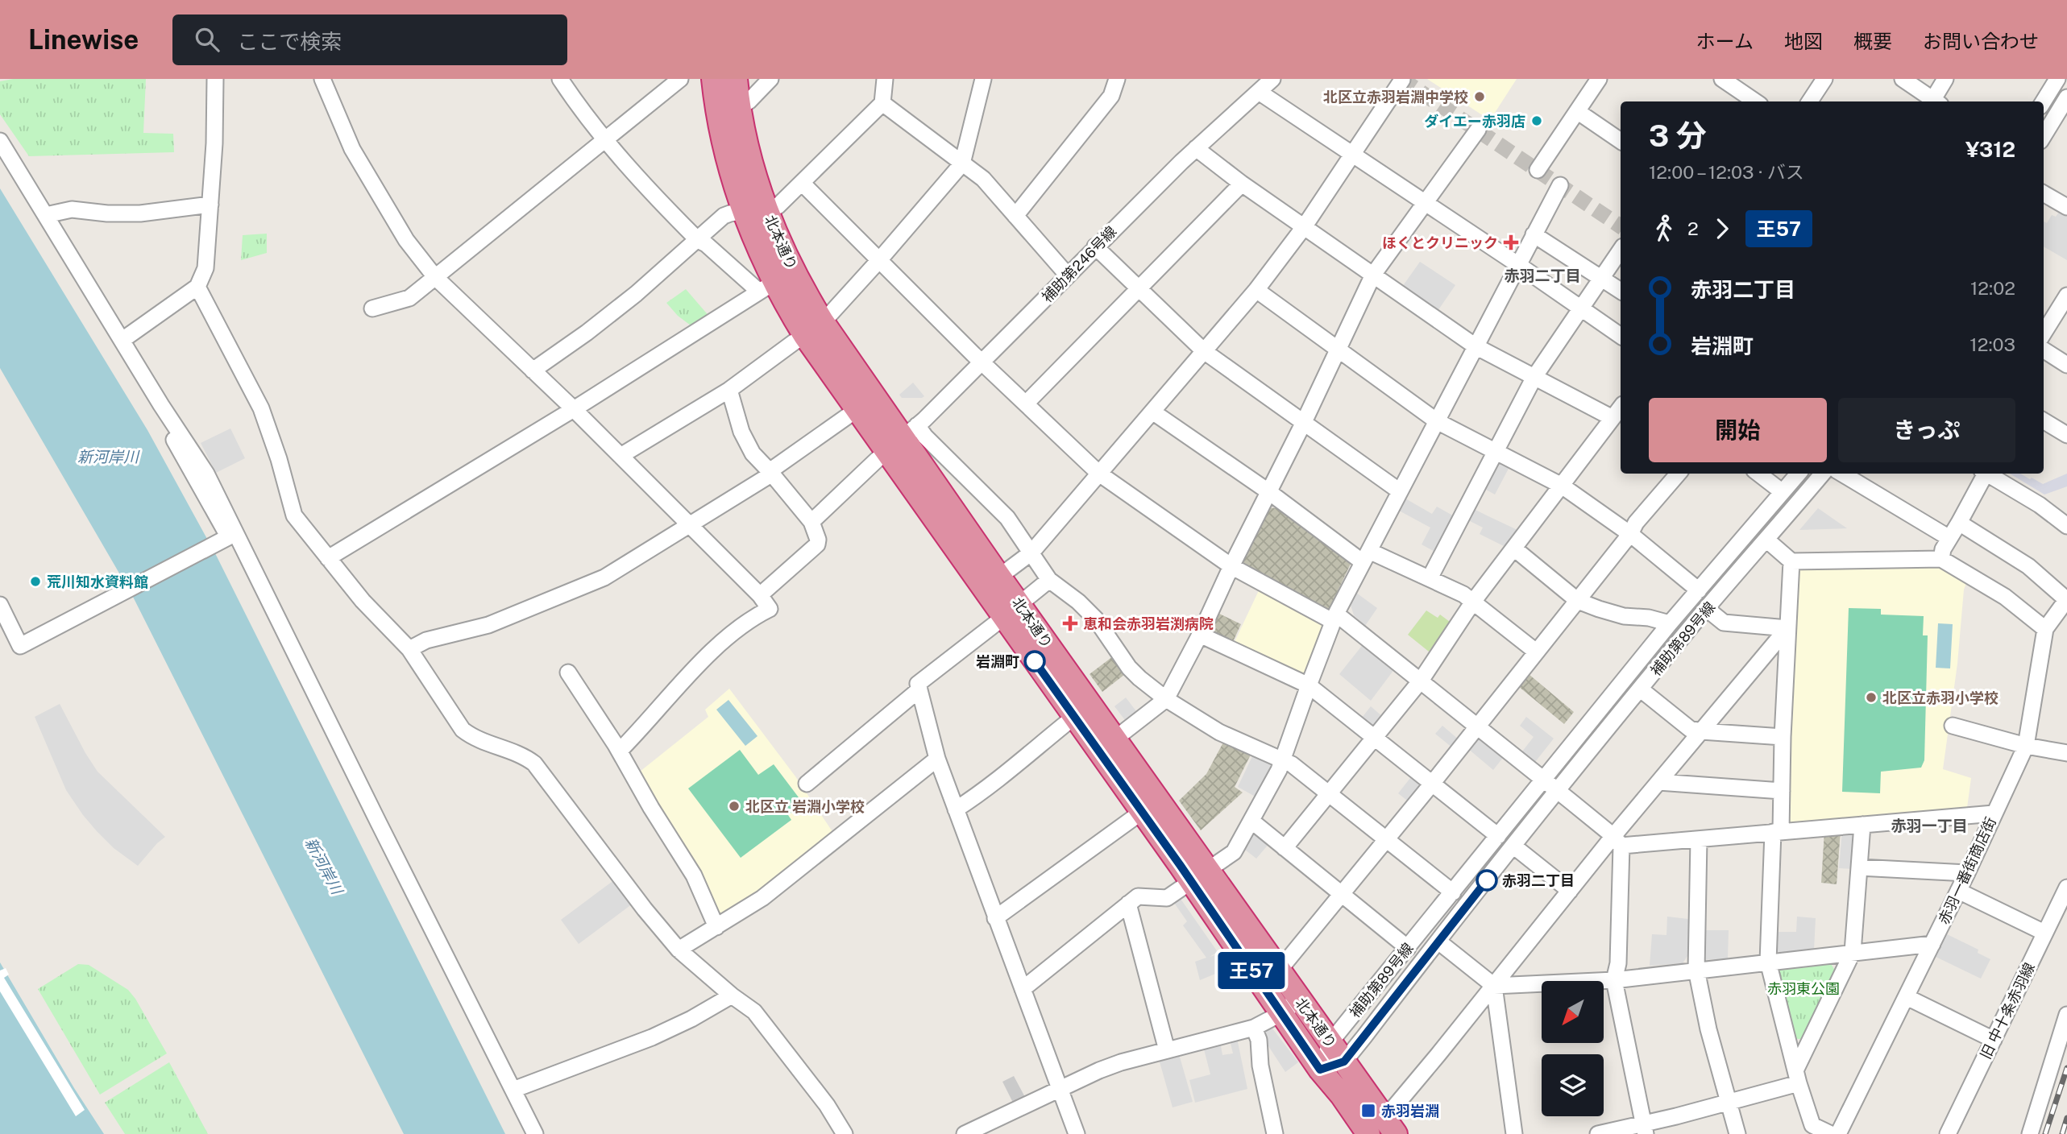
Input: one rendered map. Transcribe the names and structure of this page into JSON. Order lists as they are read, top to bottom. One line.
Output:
{"streets":{"highway":["北本通り"],"street":["補助第246号線","補助第89号線","赤羽一番街商店街","旧 中十条赤羽線"]},"crossings":[["北本通り","補助第246号線"],["北本通り","補助第89号線"]],"districts":["赤羽二丁目","赤羽一丁目"],"water":["新河岸川"],"parks":["赤羽東公園"],"places":{"other":["北区立赤羽岩淵中学校","ダイエー赤羽店","荒川知水資料館","岩淵町","北区立赤羽小学校","北区立 岩淵小学校","赤羽二丁目"],"health":["ほくとクリニック","恵和会赤羽岩渕病院"],"transit":["赤羽岩淵"]},"lines":["bus line 王57"],"north":"bottom left","page":{"header":"Linewise","search":"ここで検索","nav":["ホーム","地図","概要","お問い合わせ"],"on_map":"王57","heading":["3 分","12:00 – 12:03 · バス","¥312"],"legs":["2","王57"],"list":[{"name":"赤羽二丁目","value":"12:02"},{"name":"岩淵町","value":"12:03"}],"buttons":["開始","きっぷ"]}}
